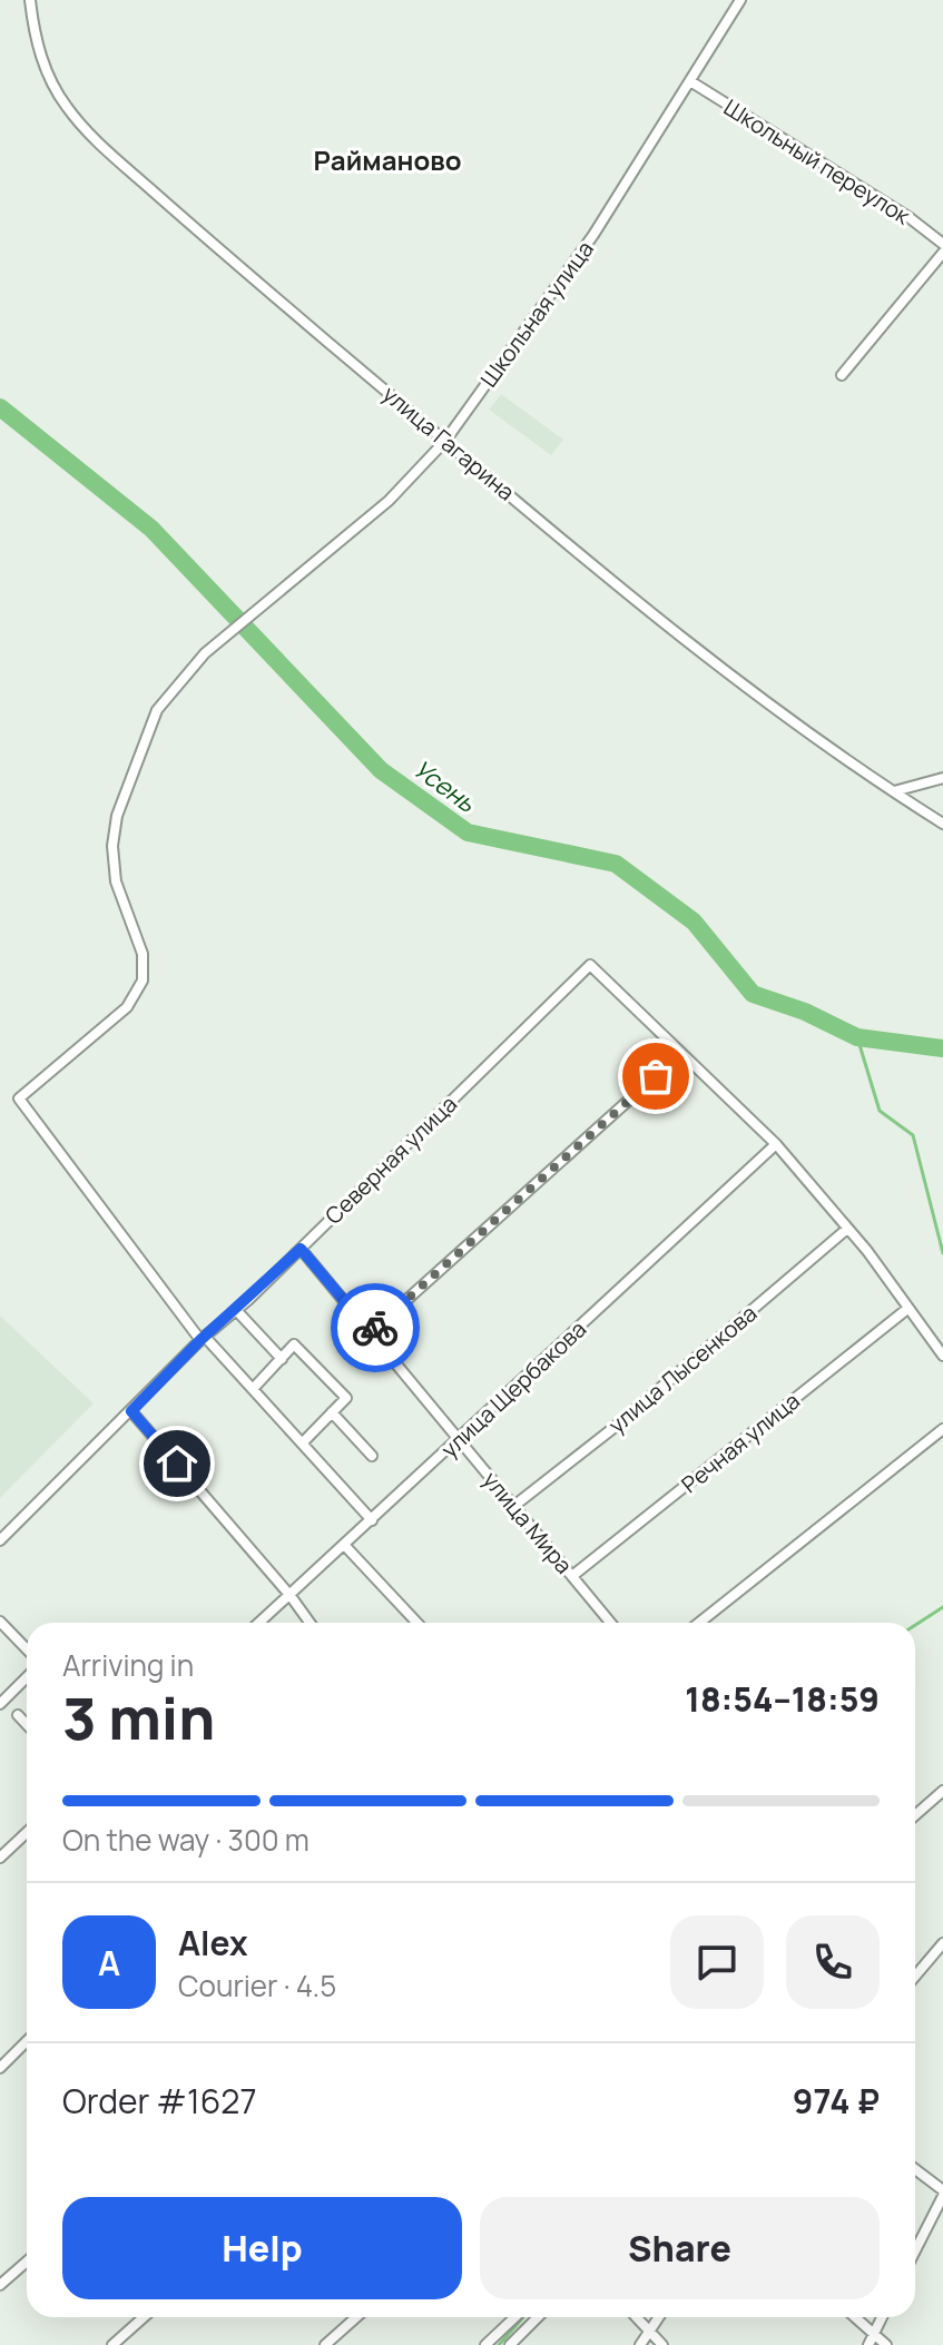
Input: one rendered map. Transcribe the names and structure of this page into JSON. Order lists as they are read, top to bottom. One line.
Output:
{"streets":{"street":["Школьный переулок","Школьная улица","улица Гагарина","Северная улица","улица Лысенкова","улица Щербакова","Речная улица","улица Мира"]},"crossings":[["Школьный переулок","Школьная улица"],["Школьная улица","улица Гагарина"],["Школьная улица","Северная улица"],["Северная улица","улица Мира"],["улица Лысенкова","улица Мира"],["улица Щербакова","улица Мира"],["Речная улица","улица Мира"]],"districts":["Райманово"],"water":["Усень"],"page":{"heading":["3 min","Arriving in","18:54–18:59"],"panel":["Alex","Courier · 4.5","Order #1627","974 ₽"],"bar":"On the way · 300 m","round":"A","buttons":["Help","Share"]}}
